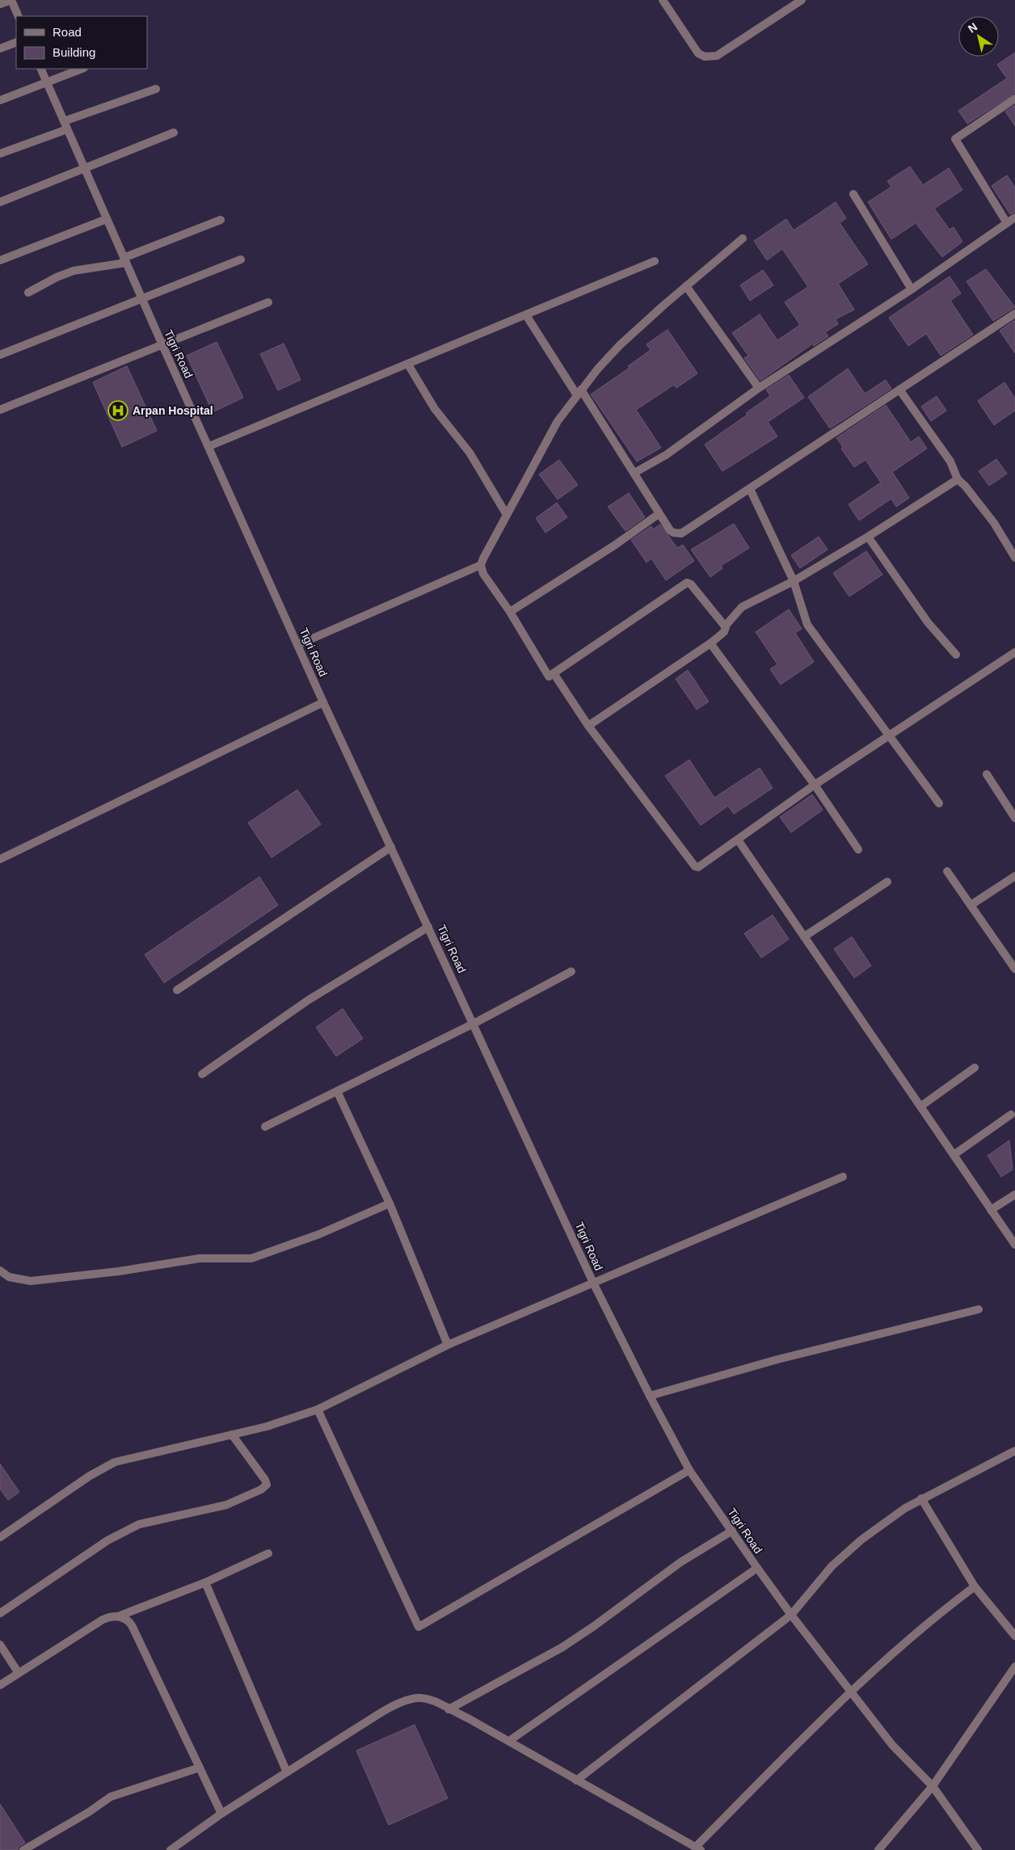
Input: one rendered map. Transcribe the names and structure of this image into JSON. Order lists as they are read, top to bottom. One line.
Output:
{"streets":{"street":["Tigri Road"]},"places":{"hospital":["Arpan Hospital"]},"legend":["Road","Building"],"north":"top left"}
